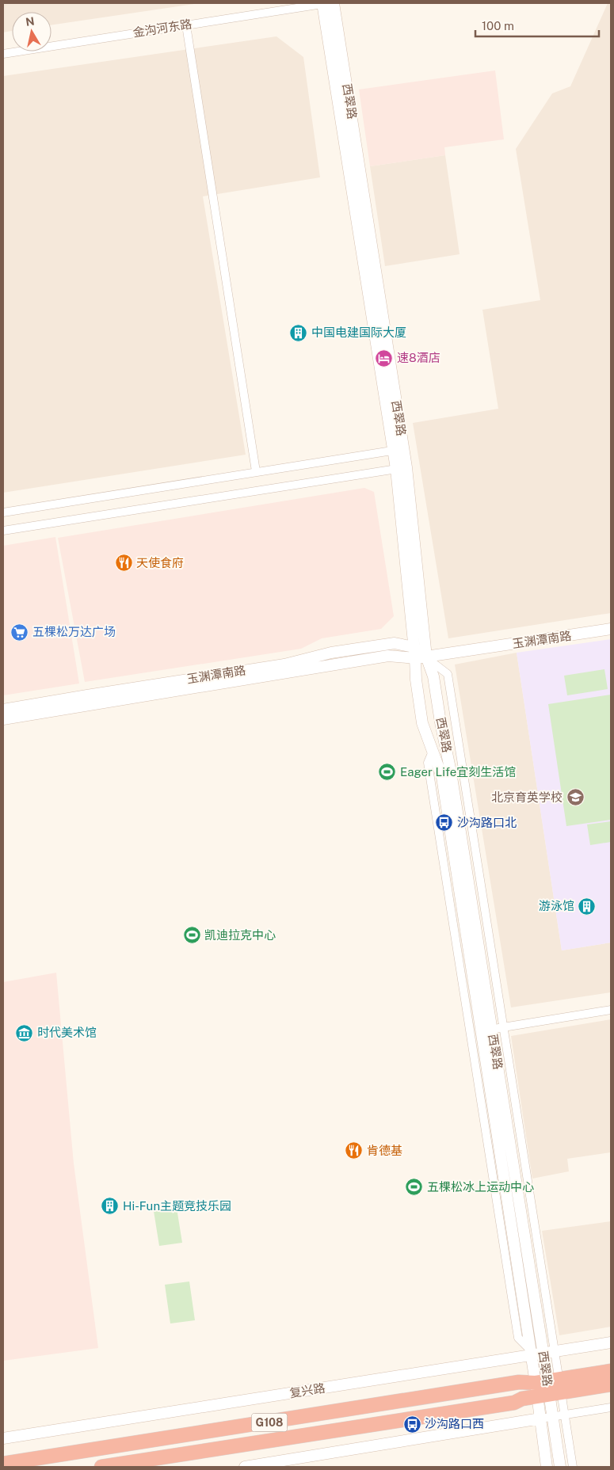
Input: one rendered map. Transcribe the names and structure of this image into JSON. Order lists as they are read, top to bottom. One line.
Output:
{"streets":{"highway":["G108"],"main road":["西翠路","玉渊潭南路","复兴路"],"street":["金沟河东路"]},"crossings":[["金沟河东路","西翠路"],["西翠路","玉渊潭南路"],["西翠路","复兴路"],["西翠路","G108"]],"places":{"building":["中国电建国际大厦","游泳馆","Hi-Fun主题竞技乐园"],"hotel":["速8酒店"],"restaurant":["天使食府","肯德基"],"supermarket":["五棵松万达广场"],"sports":["Eager Life宜刻生活馆","凯迪拉克中心","五棵松冰上运动中心"],"school or university":["北京育英学校"],"bus stop":["沙沟路口北","沙沟路口西"],"museum":["时代美术馆"]},"scale_bar":"100 m","north":"top"}
